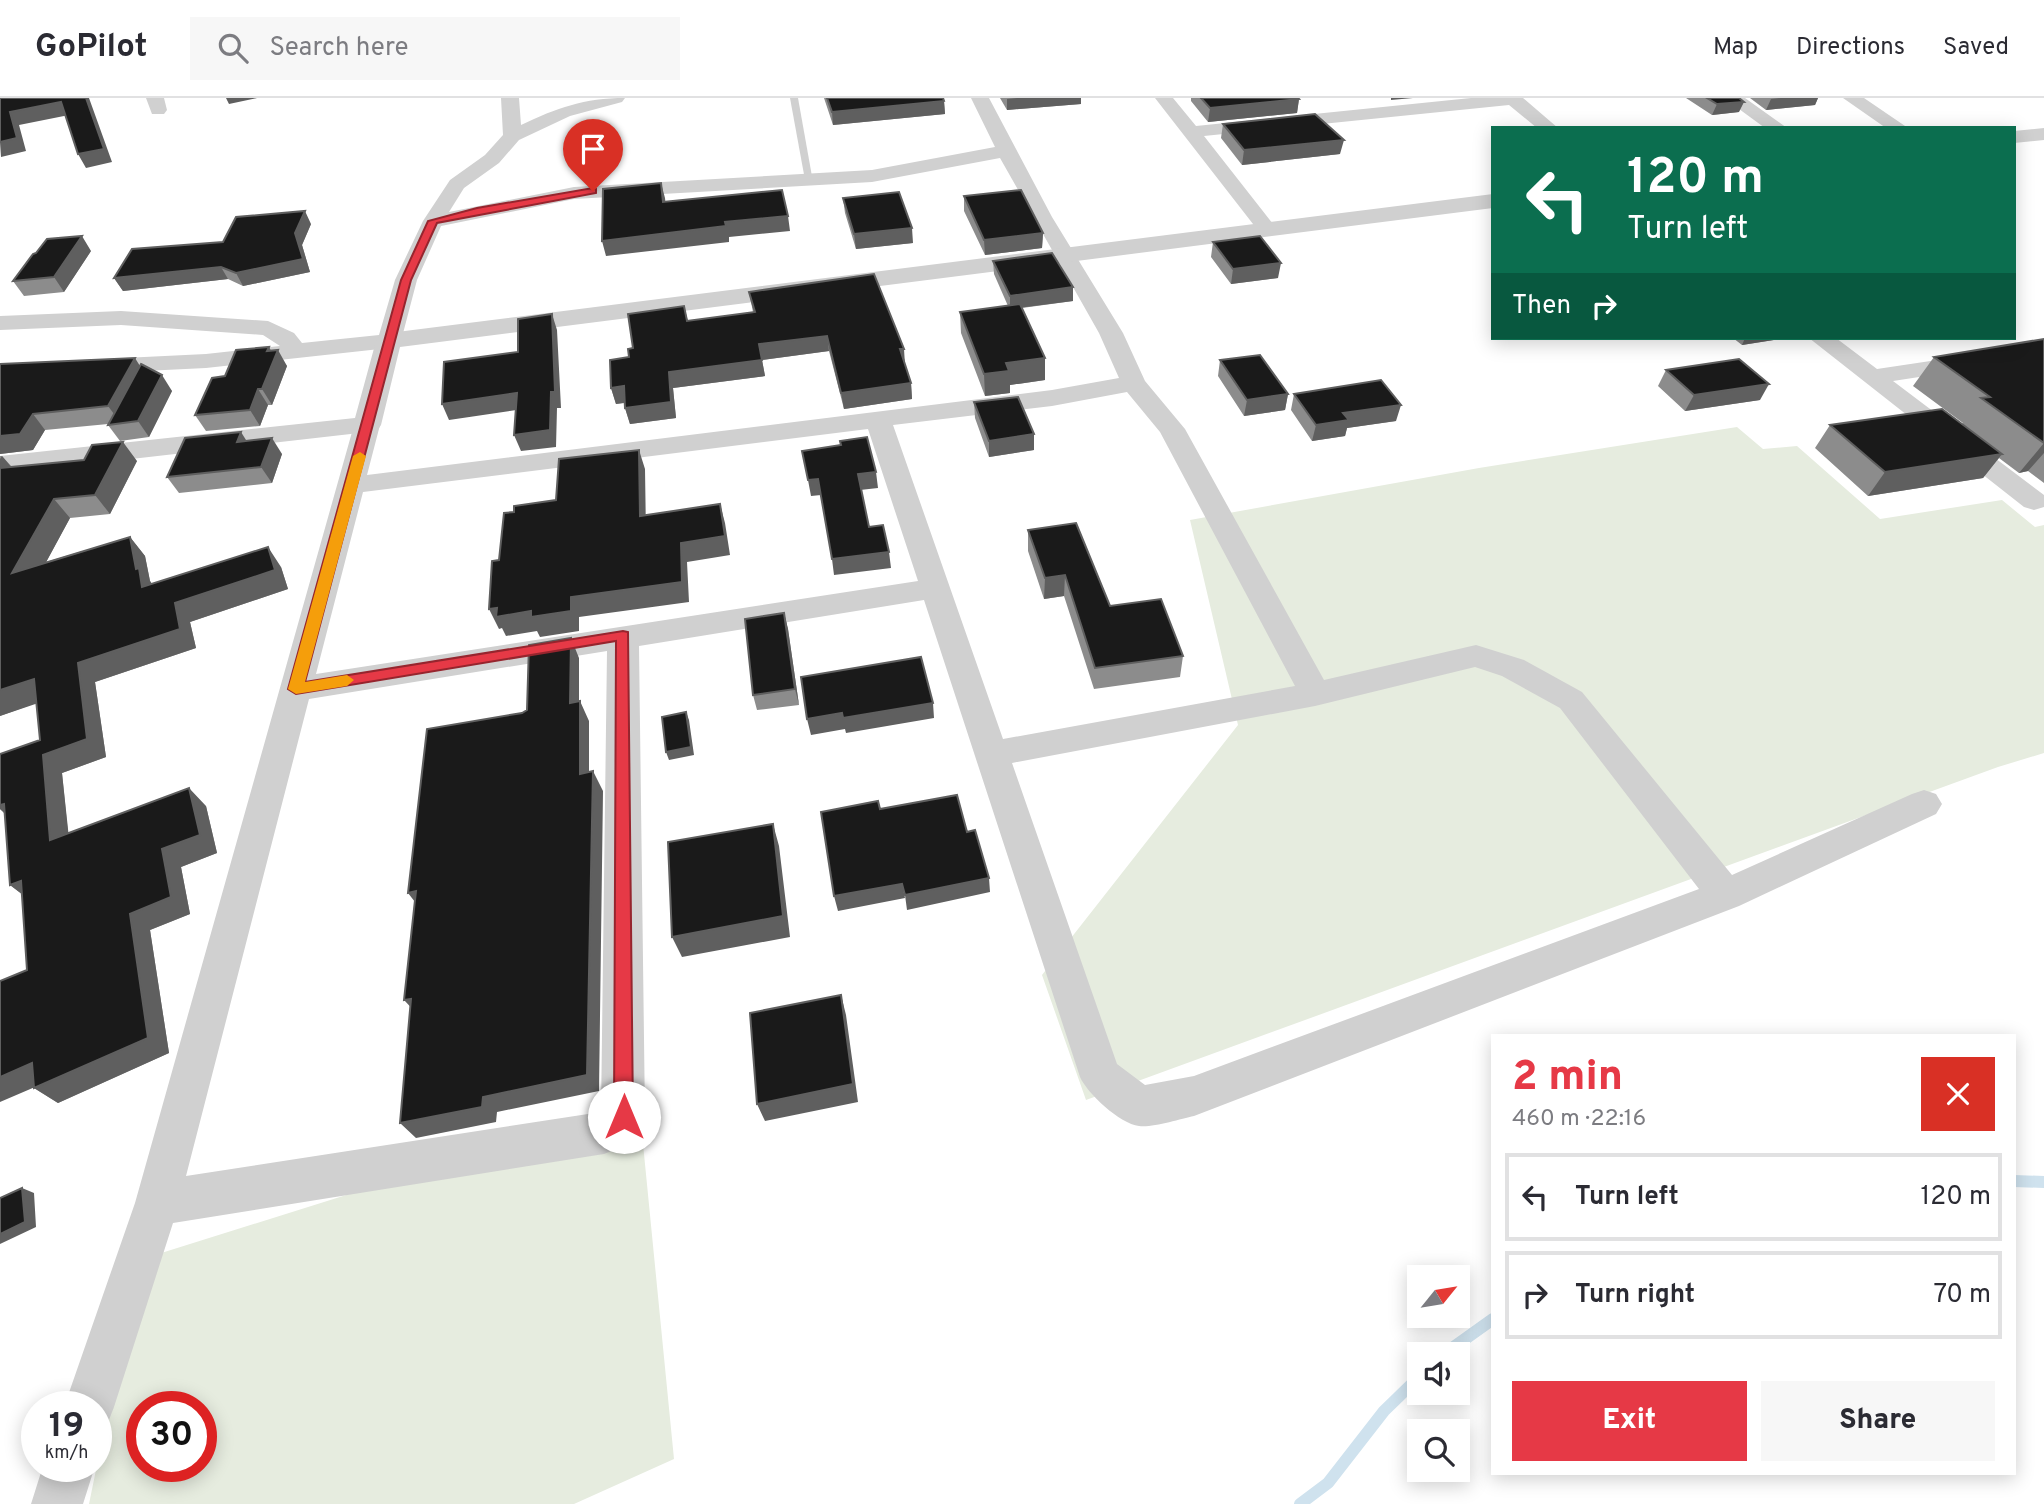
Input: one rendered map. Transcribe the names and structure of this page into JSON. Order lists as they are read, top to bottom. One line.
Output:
{"north":"top right","page":{"header":"GoPilot","search":"Search here","nav":["Map","Directions","Saved"],"turn":["120 m","Turn left"],"then":"Then","heading":["2 min","460 m · 22:16"],"list":[{"name":"Turn left","value":"120 m"},{"name":"Turn right","value":"70 m"}],"buttons":["Exit","Share"],"speed":"19 km/h","limit":"30"}}
